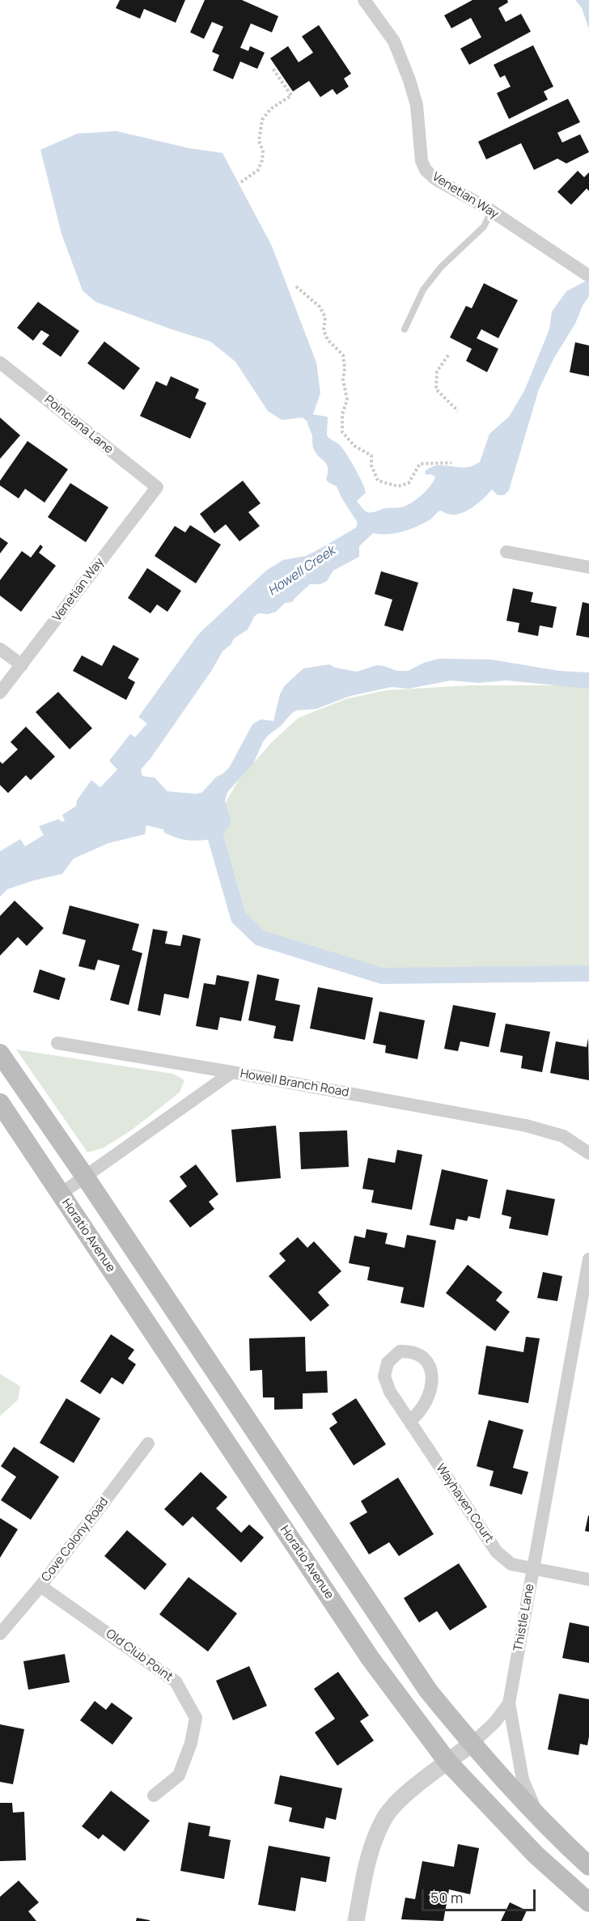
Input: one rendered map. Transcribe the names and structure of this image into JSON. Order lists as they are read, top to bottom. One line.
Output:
{"streets":{"main road":["Horatio Avenue"],"street":["Venetian Way","Poinciana Lane","Howell Branch Road","Wayhaven Court","Cove Colony Road","Thistle Lane","Old Club Point"]},"crossings":[["Venetian Way","Poinciana Lane"],["Howell Branch Road","Horatio Avenue"],["Horatio Avenue","Thistle Lane"],["Wayhaven Court","Thistle Lane"],["Cove Colony Road","Old Club Point"]],"water":["Howell Creek"],"scale_bar":"50 m"}
